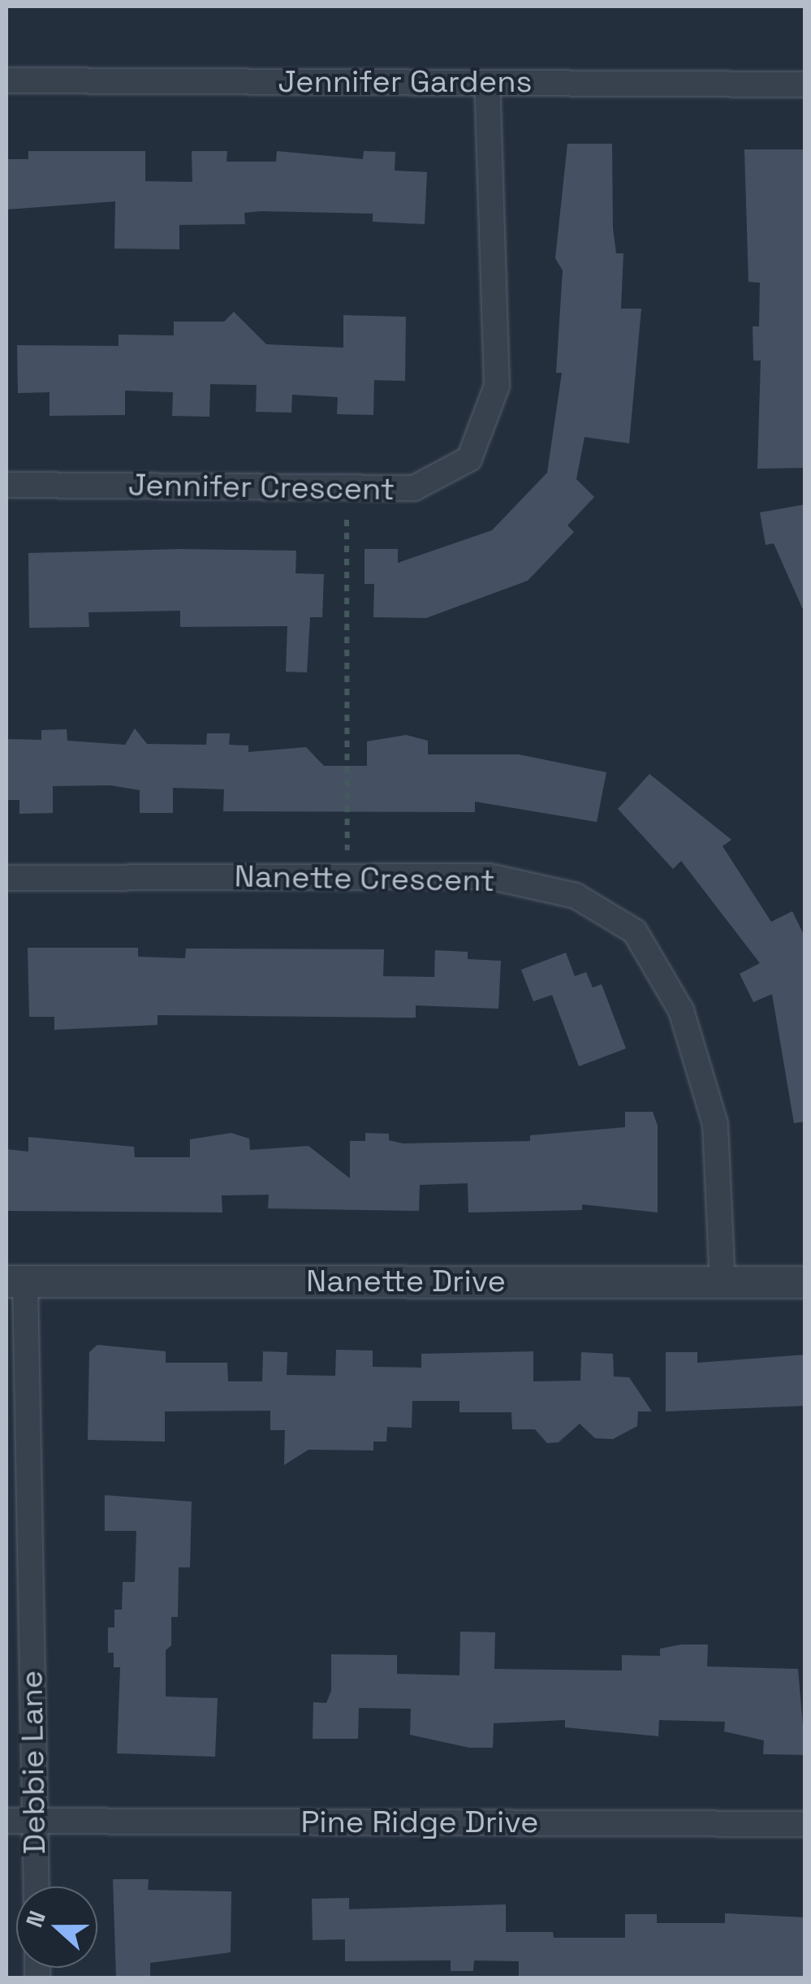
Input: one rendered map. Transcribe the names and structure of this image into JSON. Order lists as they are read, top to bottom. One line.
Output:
{"streets":{"street":["Jennifer Gardens","Jennifer Crescent","Nanette Crescent","Nanette Drive","Debbie Lane","Pine Ridge Drive"]},"crossings":[["Jennifer Gardens","Jennifer Crescent"],["Nanette Crescent","Nanette Drive"],["Nanette Drive","Debbie Lane"],["Debbie Lane","Pine Ridge Drive"]],"north":"left"}
